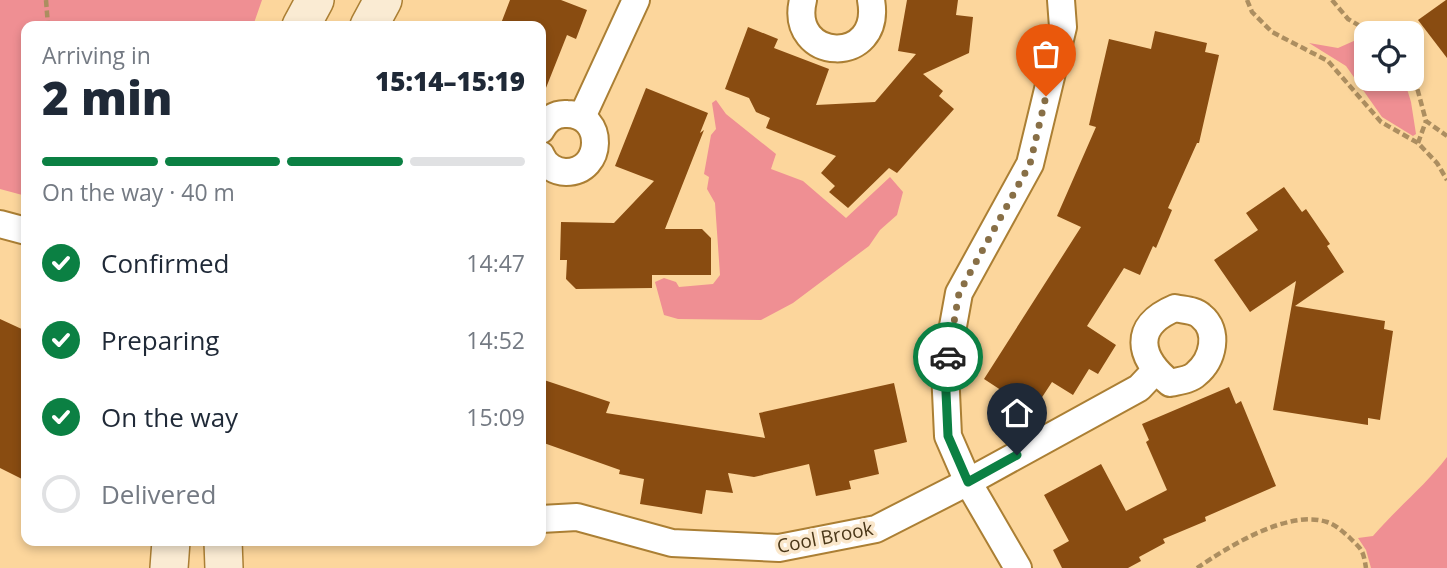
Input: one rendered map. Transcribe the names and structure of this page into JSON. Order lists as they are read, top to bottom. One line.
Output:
{"streets":{"street":["Cool Brook"]},"page":{"heading":["2 min","Arriving in","15:14–15:19"],"bar":"On the way · 40 m","list":[["Confirmed","14:47"],["Preparing","14:52"],["On the way","15:09"],"Delivered"]}}
